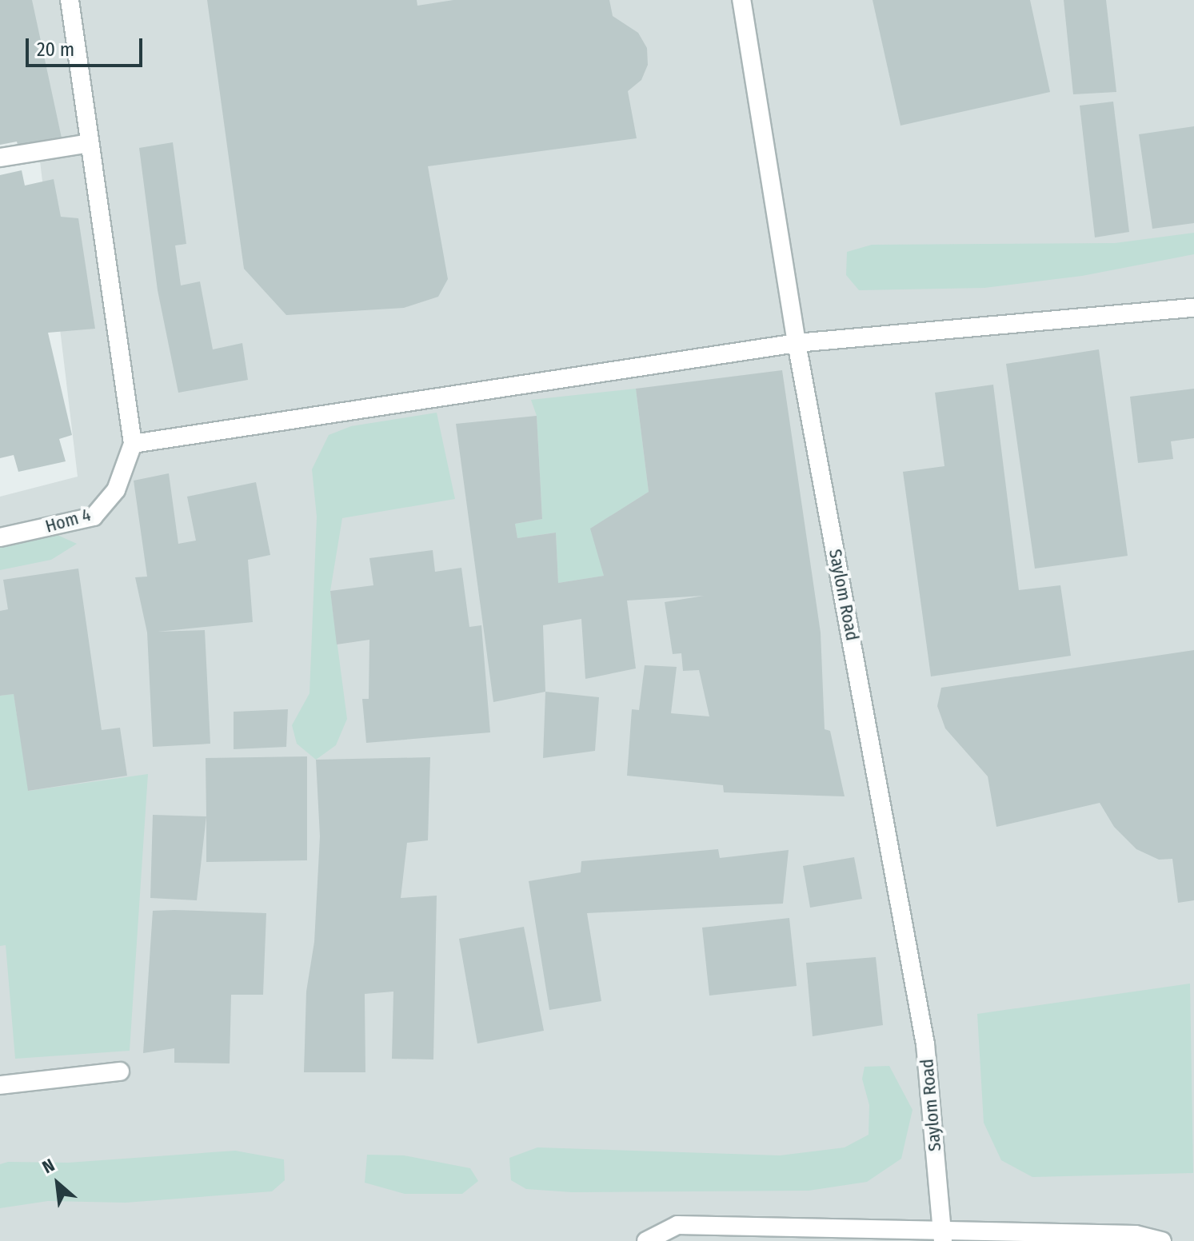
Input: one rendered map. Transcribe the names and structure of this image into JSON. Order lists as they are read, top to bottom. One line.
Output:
{"streets":{"street":["Hom 4","Saylom Road"]},"scale_bar":"20 m","north":"top left"}
